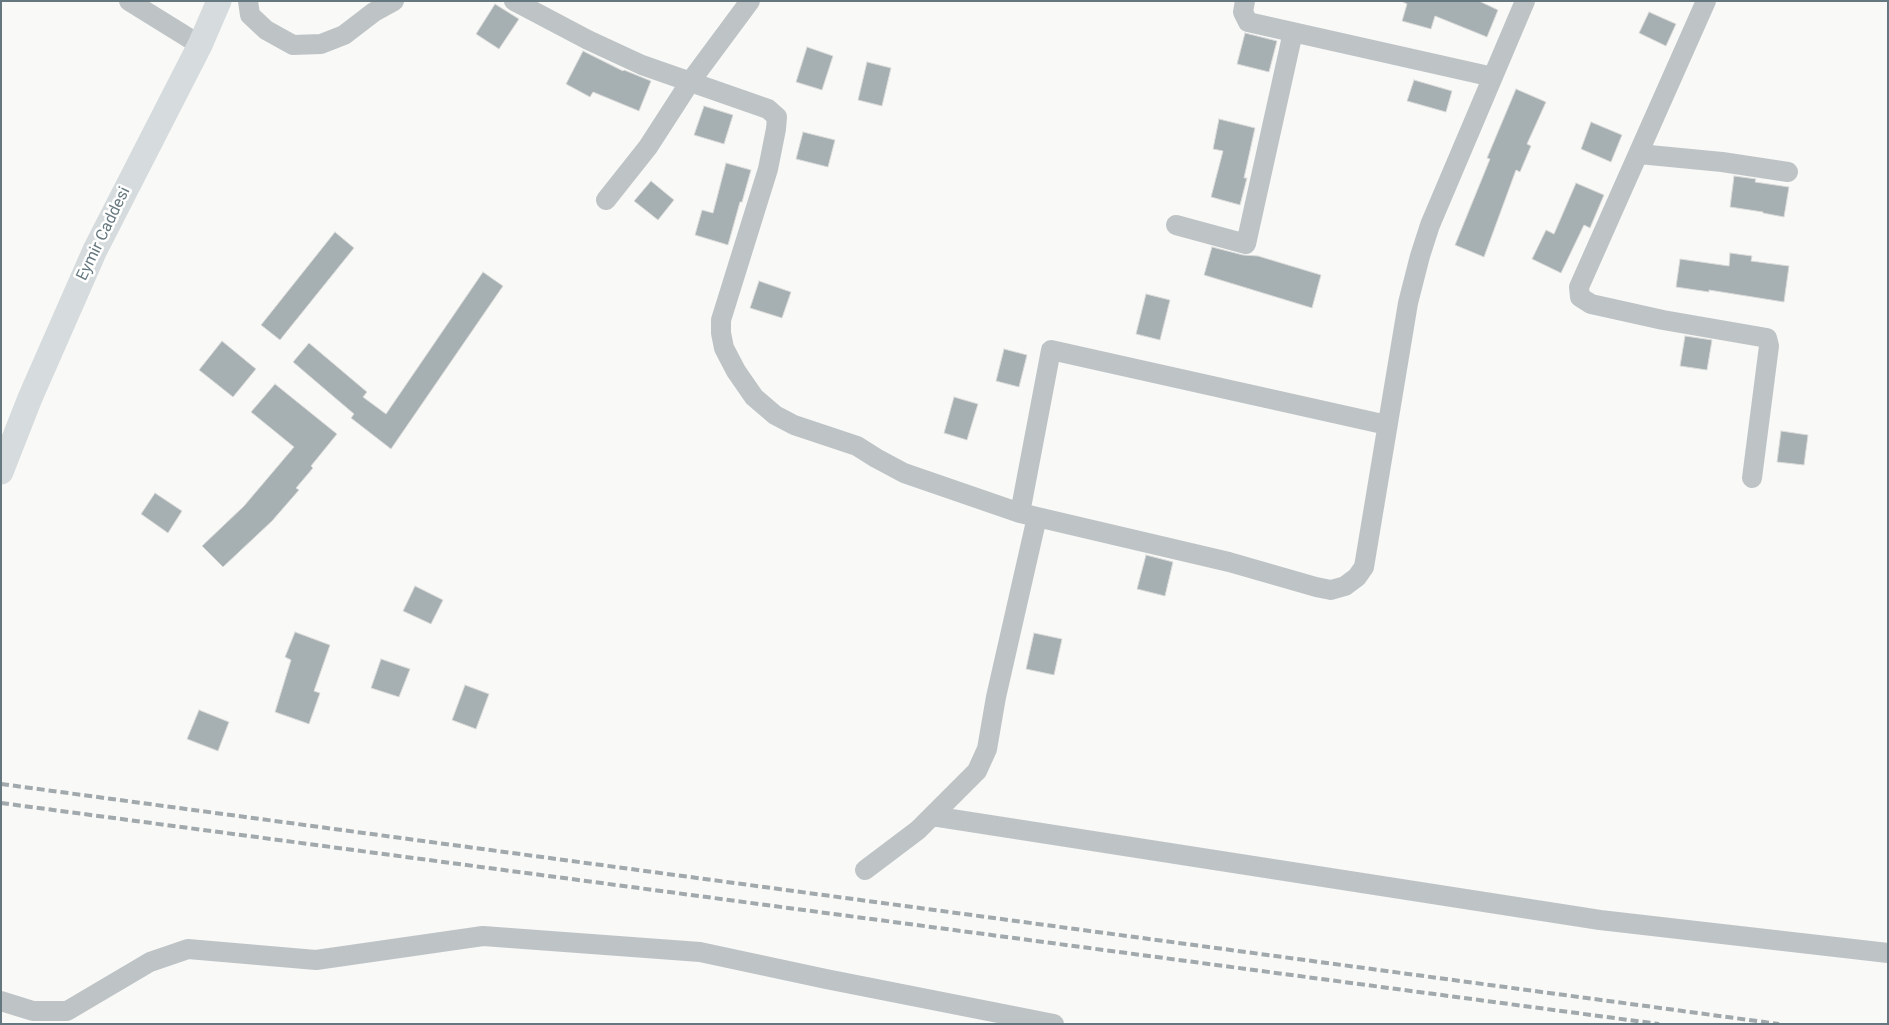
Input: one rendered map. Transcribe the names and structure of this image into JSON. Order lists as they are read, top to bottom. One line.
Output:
{"streets":{"main road":["Eymir Caddesi"]}}
